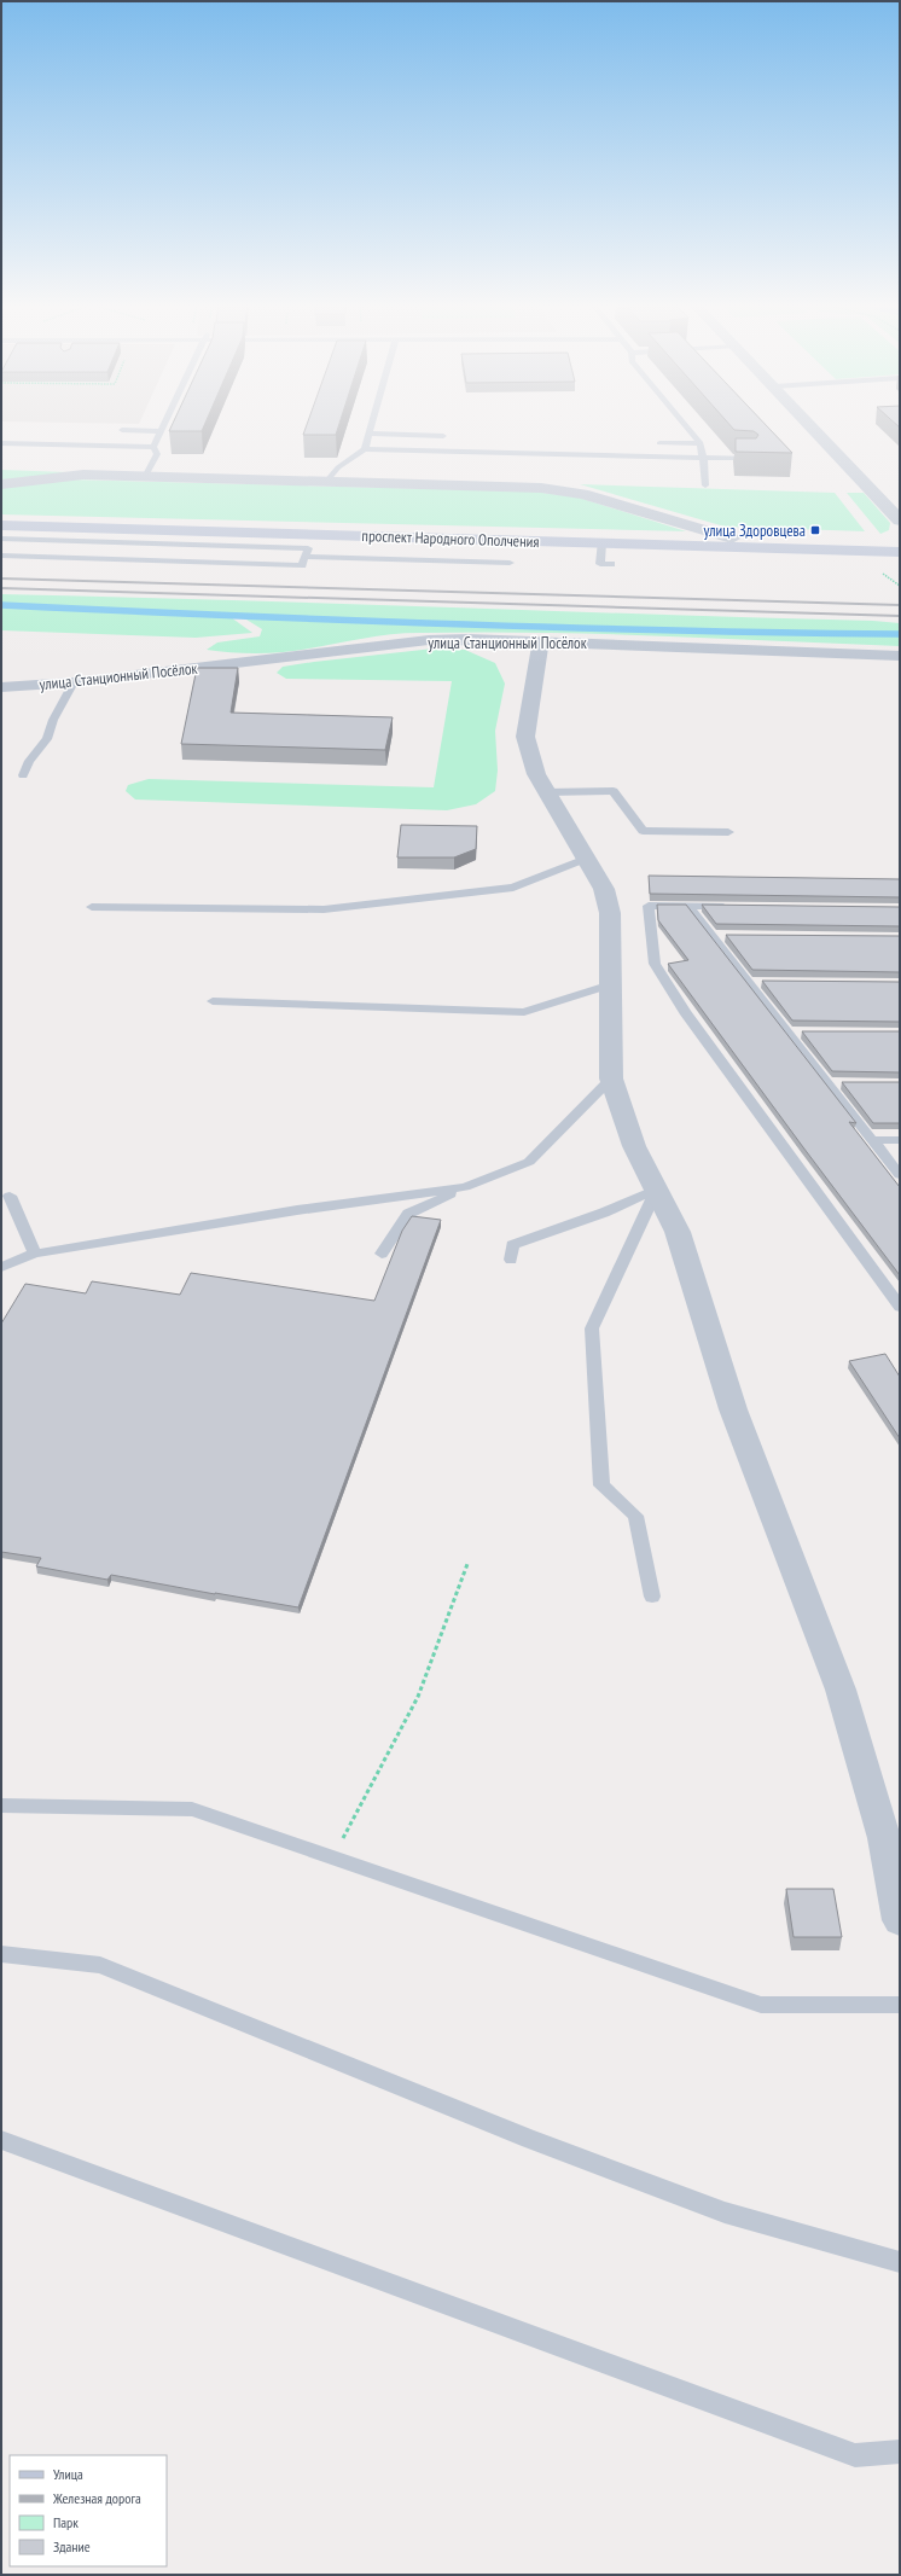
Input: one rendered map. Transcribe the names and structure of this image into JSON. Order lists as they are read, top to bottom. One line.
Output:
{"streets":{"street":["проспект Народного Ополчения","улица Станционный Посёлок"]},"places":{"transit":["улица Здоровцева"]},"legend":["Улица","Железная дорога","Парк","Здание"]}
